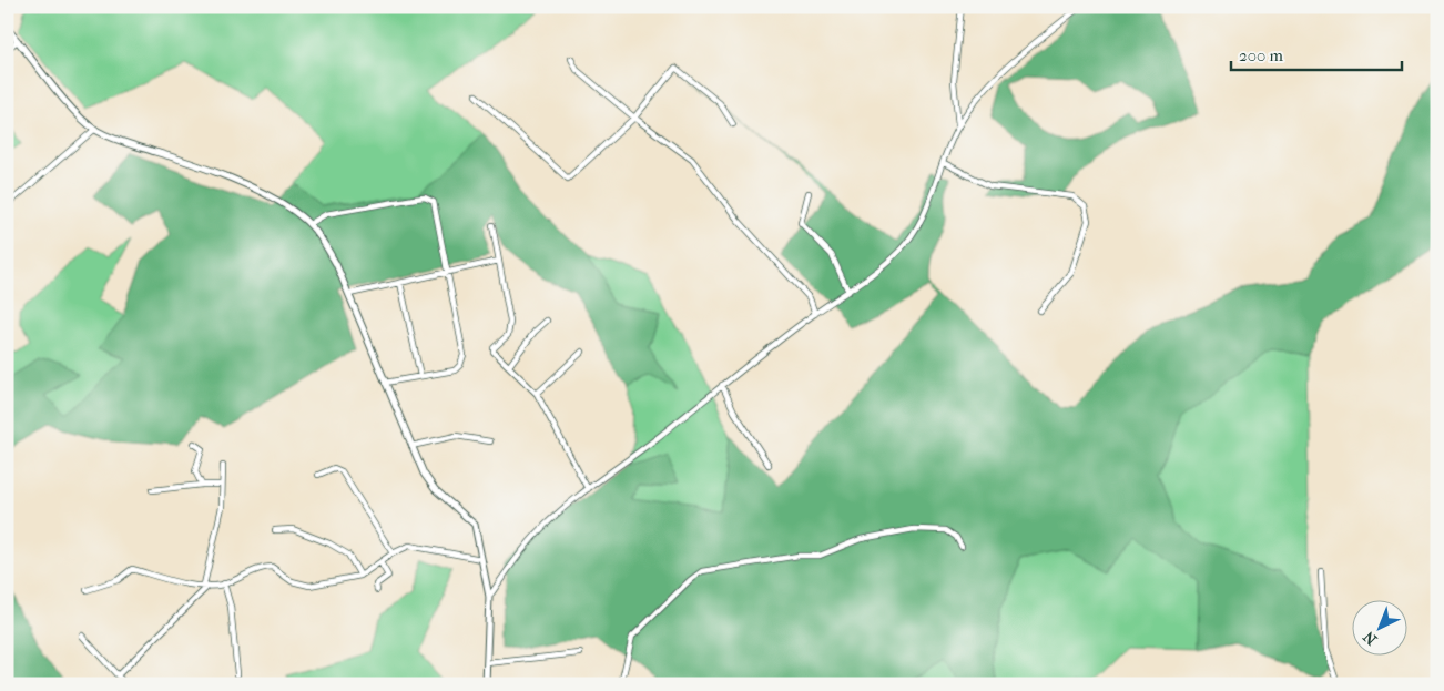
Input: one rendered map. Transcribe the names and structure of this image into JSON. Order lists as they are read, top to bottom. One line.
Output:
{"scale_bar":"200 m","north":"bottom left"}
